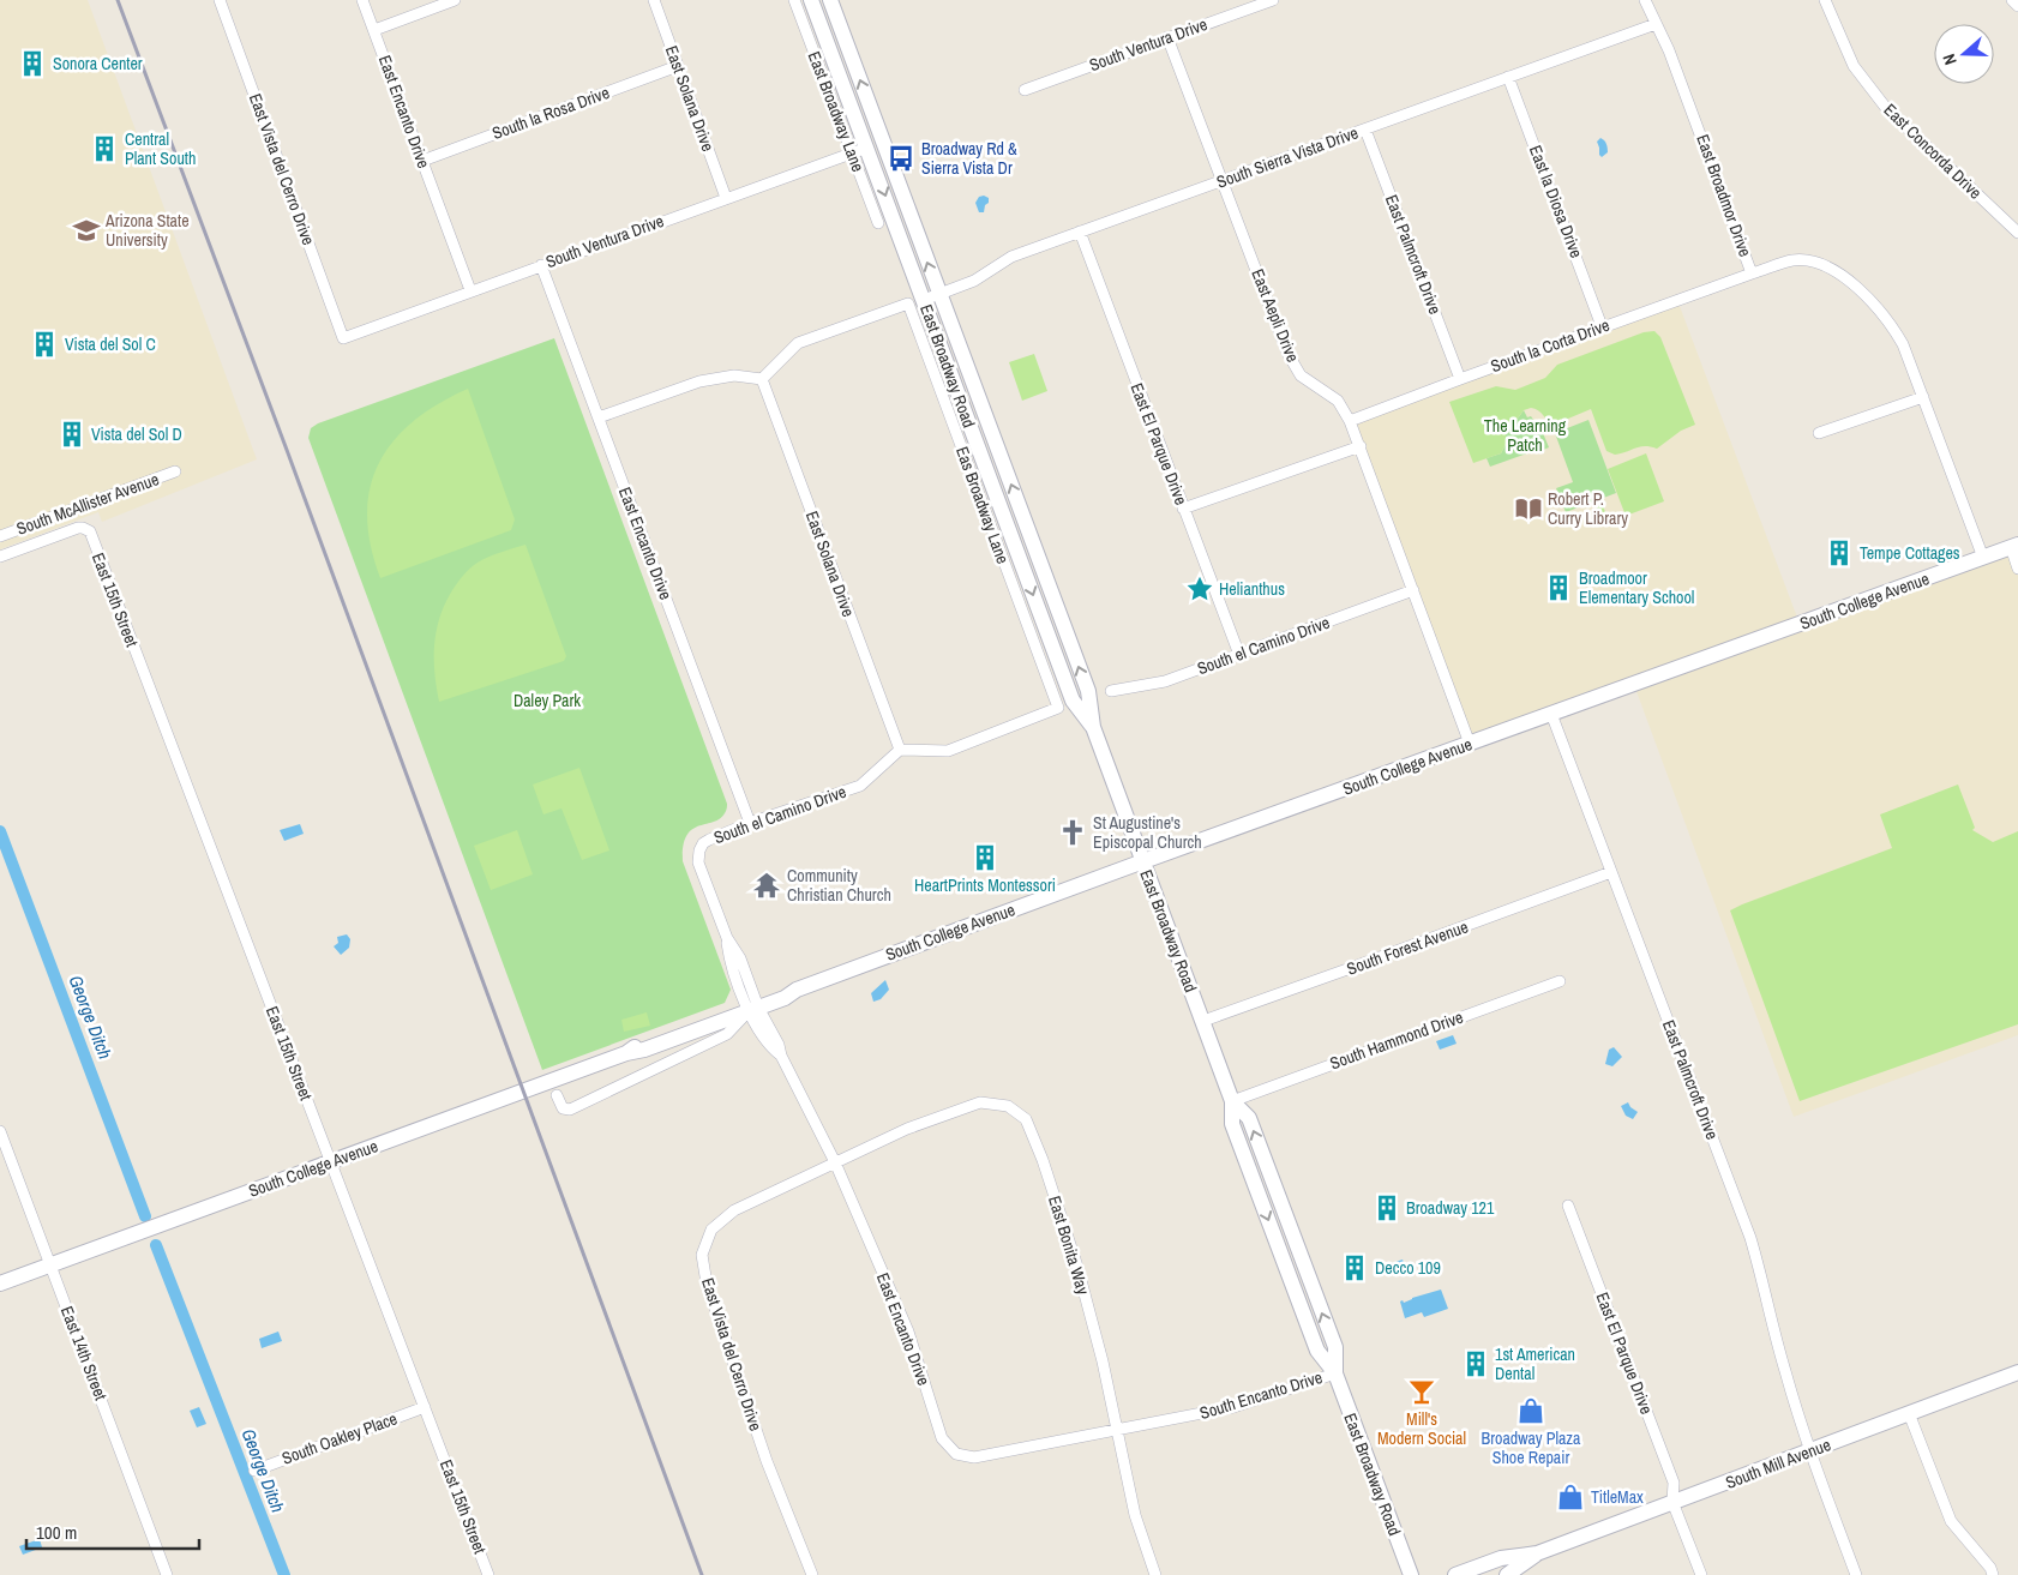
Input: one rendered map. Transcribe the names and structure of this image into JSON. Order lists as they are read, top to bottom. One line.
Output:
{"streets":{"main road":["East Broadway Road","South College Avenue","South Mill Avenue"],"street":["South Ventura Drive","East Solana Drive","East Encanto Drive","East Broadway Lane","South la Rosa Drive","East Concorda Drive","South Sierra Vista Drive","East Vista del Cerro Drive","East Broadmor Drive","East la Diosa Drive","East Palmcroft Drive","East Aepli Drive","South la Corta Drive","East El Parque Drive","South McAllister Avenue","Eas Broadway Lane","East 15th Street","South el Camino Drive","South Forest Avenue","South Hammond Drive","East Bonita Way","East 14th Street","South Encanto Drive","South Oakley Place"]},"crossings":[["South Ventura Drive","East Solana Drive"],["South Ventura Drive","East Encanto Drive"],["South Ventura Drive","East Broadway Lane"],["South Ventura Drive","East Vista del Cerro Drive"],["South Ventura Drive","East Aepli Drive"],["South Ventura Drive","East Broadway Road"],["East Solana Drive","South la Rosa Drive"],["East Solana Drive","Eas Broadway Lane"],["East Solana Drive","South el Camino Drive"],["East Encanto Drive","South la Rosa Drive"],["East Encanto Drive","East Vista del Cerro Drive"],["East Encanto Drive","South College Avenue"],["East Encanto Drive","South el Camino Drive"],["East Encanto Drive","East Bonita Way"],["East Encanto Drive","South Encanto Drive"],["South Sierra Vista Drive","East Broadmor Drive"],["South Sierra Vista Drive","East la Diosa Drive"],["South Sierra Vista Drive","East Palmcroft Drive"],["South Sierra Vista Drive","East Aepli Drive"],["South Sierra Vista Drive","East Broadway Road"],["South Sierra Vista Drive","East El Parque Drive"],["East Vista del Cerro Drive","East Bonita Way"],["East Broadmor Drive","South la Corta Drive"],["East Broadmor Drive","South College Avenue"],["East la Diosa Drive","South la Corta Drive"],["East Palmcroft Drive","South la Corta Drive"],["East Palmcroft Drive","South College Avenue"],["East Palmcroft Drive","South Forest Avenue"],["East Palmcroft Drive","South Mill Avenue"],["East Aepli Drive","South la Corta Drive"],["East Aepli Drive","South College Avenue"],["East Aepli Drive","South el Camino Drive"],["East Broadway Road","South College Avenue"],["East Broadway Road","South Forest Avenue"],["East Broadway Road","South Hammond Drive"],["East Broadway Road","South Encanto Drive"],["East El Parque Drive","South el Camino Drive"],["East El Parque Drive","South Mill Avenue"],["South McAllister Avenue","East 15th Street"],["Eas Broadway Lane","South el Camino Drive"],["East 15th Street","South College Avenue"],["East 15th Street","South Oakley Place"],["South College Avenue","East 14th Street"],["East Bonita Way","South Encanto Drive"]],"water":["George Ditch"],"parks":["The Learning Patch","Daley Park"],"places":{"building":["Sonora Center","Central Plant South","Vista del Sol C","Vista del Sol D","Tempe Cottages","Broadmoor Elementary School","HeartPrints Montessori","Broadway 121","Decco 109","1st American Dental"],"bus stop":["Broadway Rd & Sierra Vista Dr"],"school or university":["Arizona State University"],"library":["Robert P. Curry Library"],"place":["Helianthus"],"church":["St Augustine's Episcopal Church"],"temple":["Community Christian Church"],"bar":["Mill's Modern Social"],"shop":["Broadway Plaza Shoe Repair","TitleMax"]},"scale_bar":"100 m","north":"left"}
